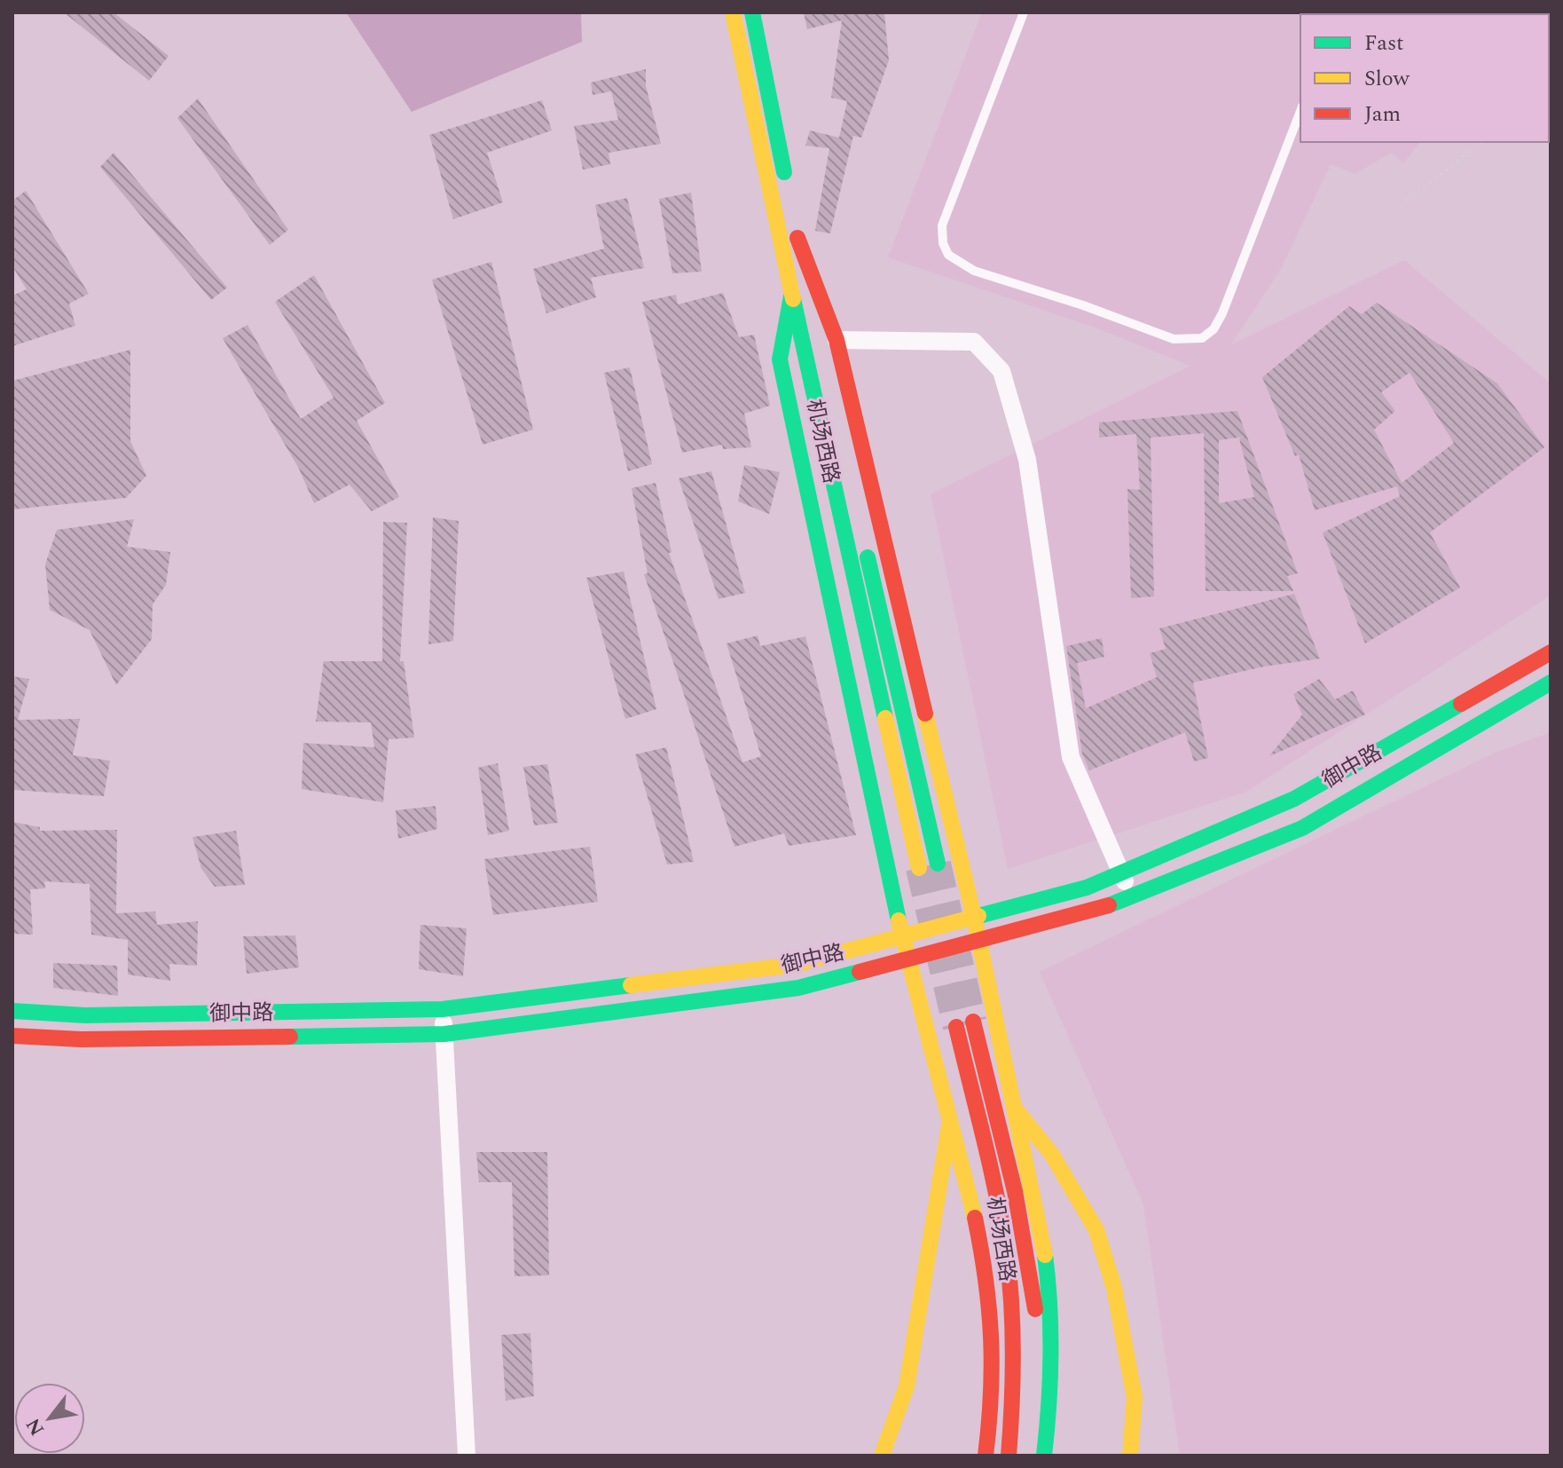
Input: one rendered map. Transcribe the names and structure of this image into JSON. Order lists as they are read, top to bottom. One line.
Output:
{"streets":{"main road":["机场西路","御中路"]},"legend":["Fast","Slow","Jam"],"north":"bottom left"}
